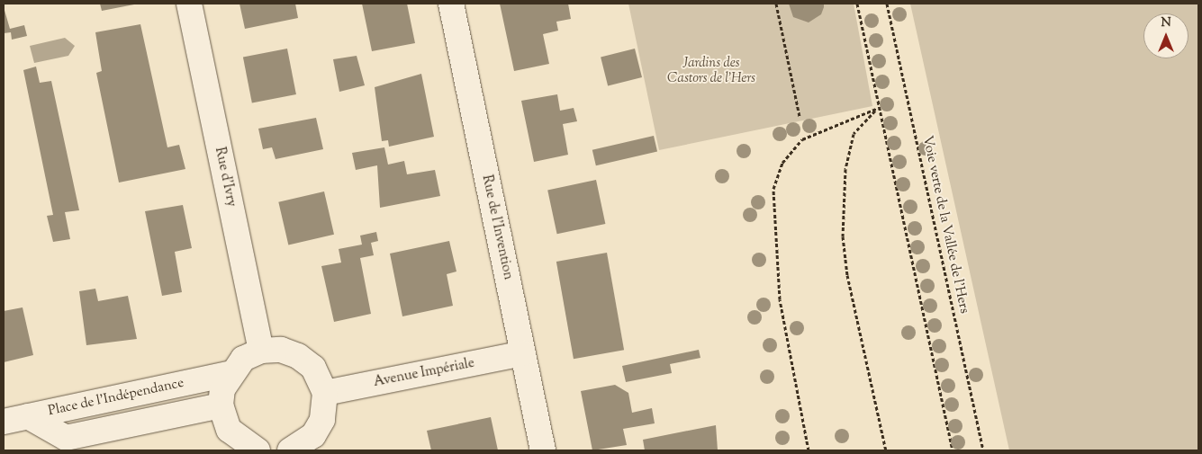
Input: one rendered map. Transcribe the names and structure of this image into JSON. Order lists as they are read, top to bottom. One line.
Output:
{"streets":{"street":["Rue d'Ivry","Rue de l'Invention","Avenue Impériale","Place de l'Indépendance"],"path":["Voie verte de la Vallée de l'Hers"]},"crossings":[["Rue de l'Invention","Avenue Impériale"]],"parks":["Jardins des Castors de l’Hers"],"north":"top"}
